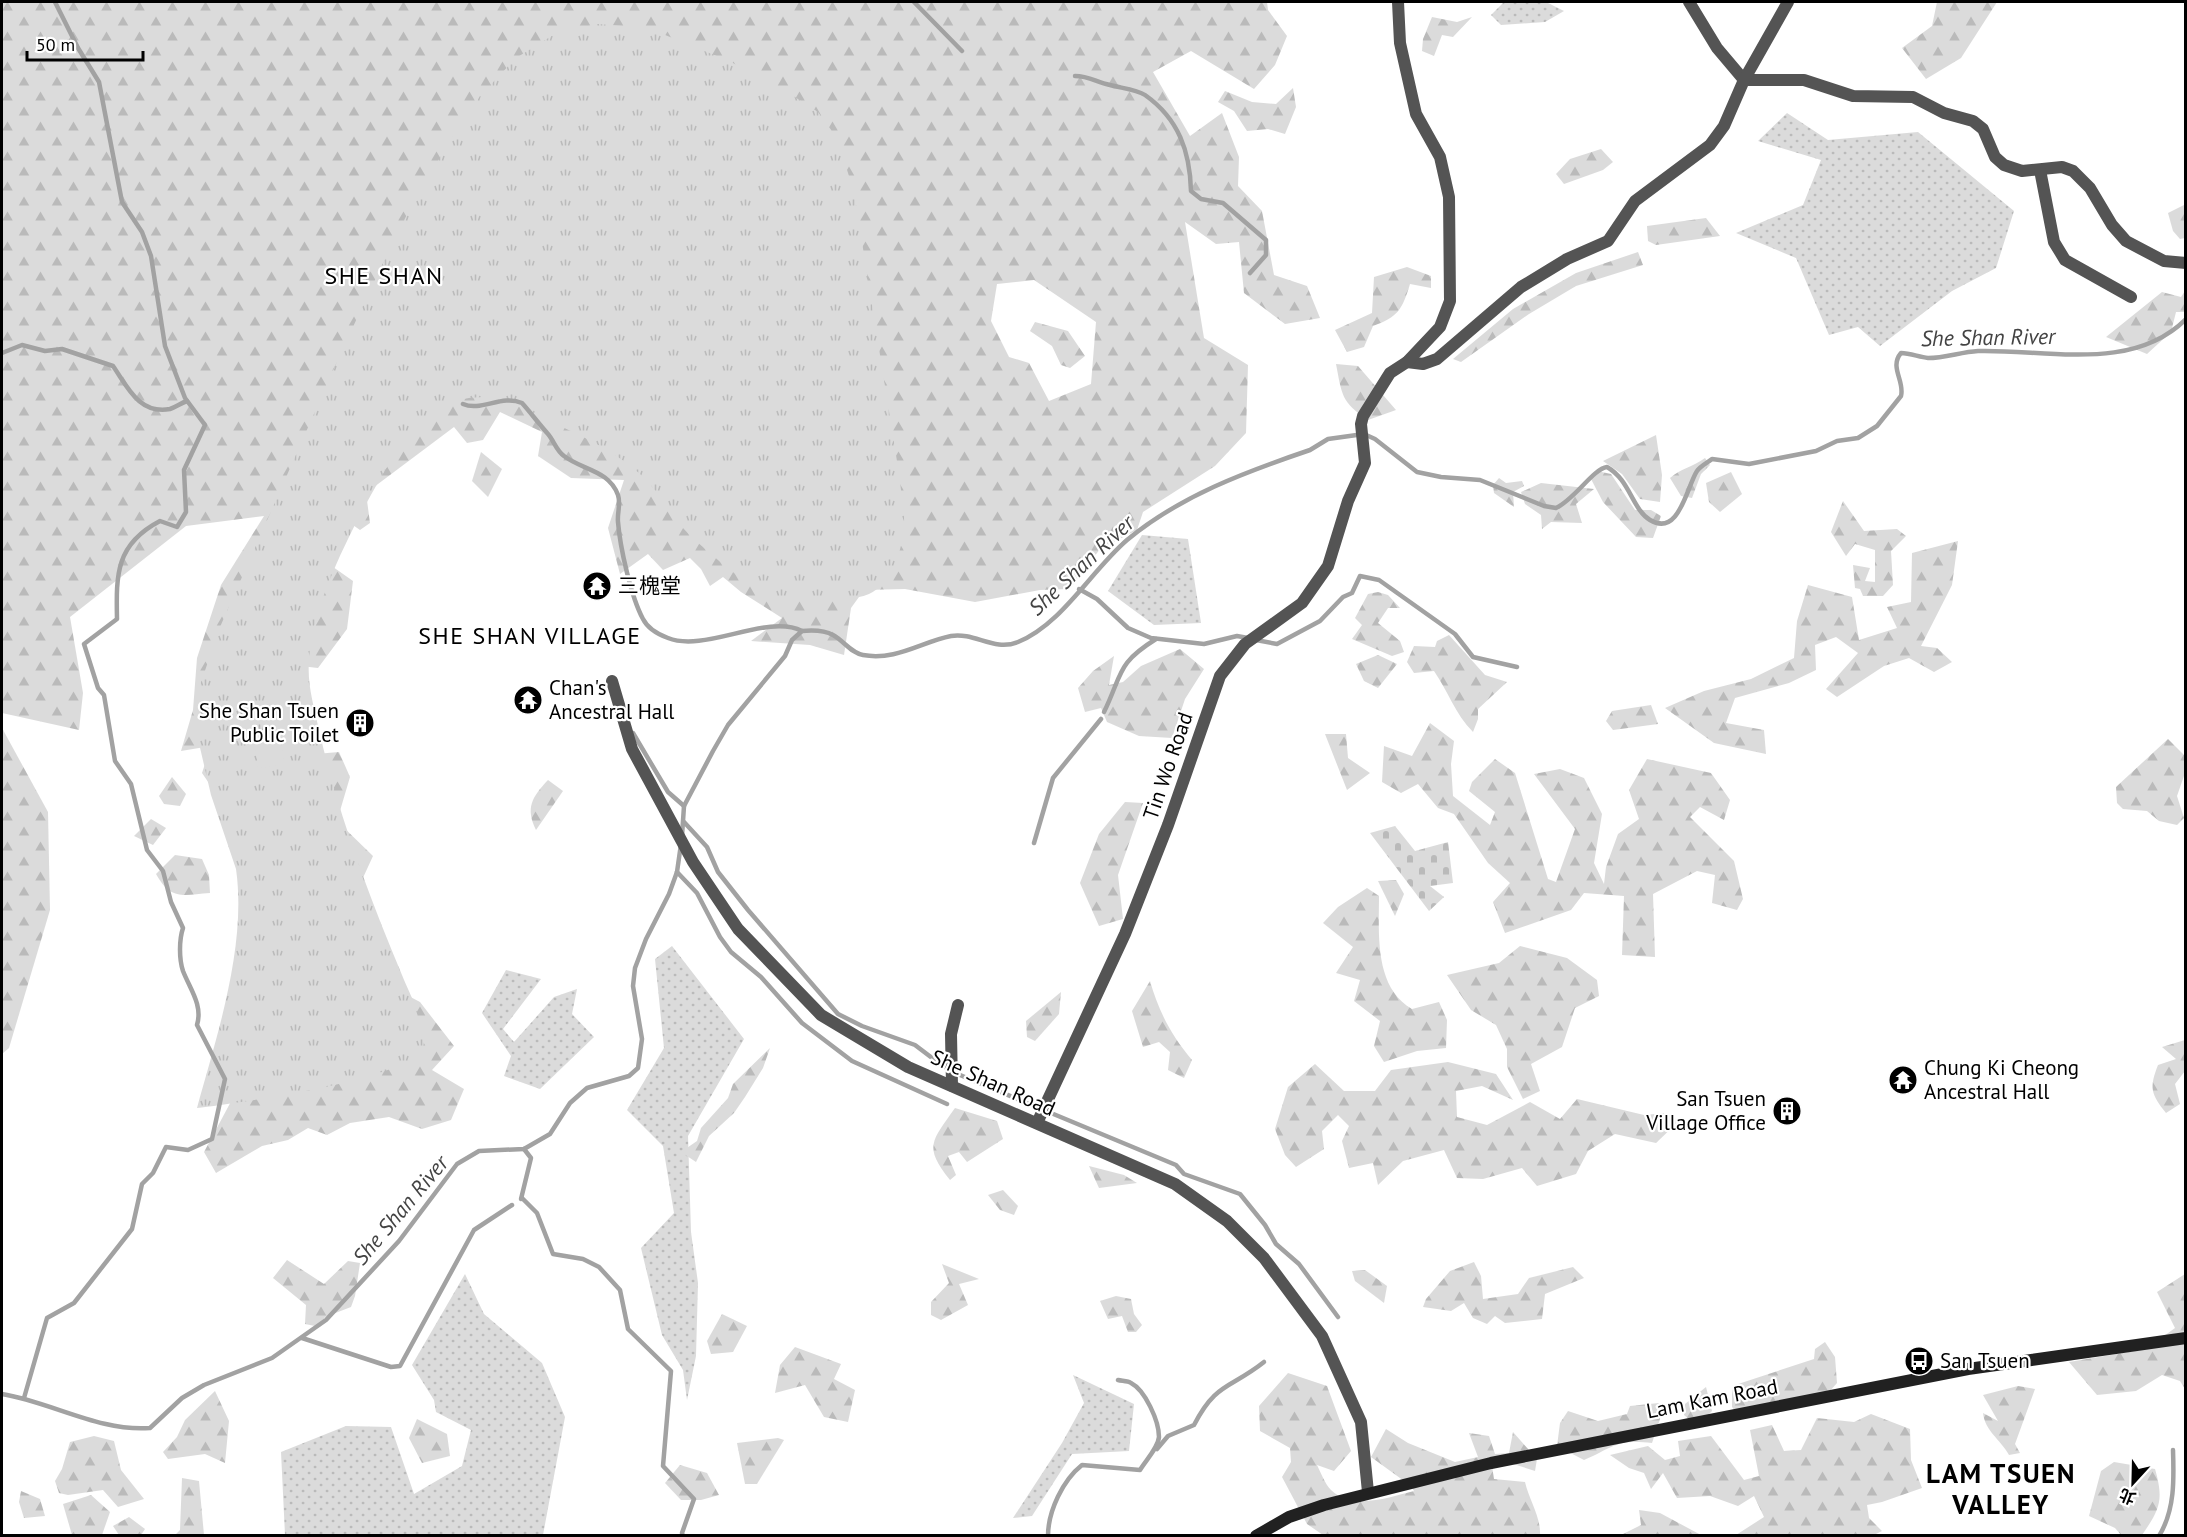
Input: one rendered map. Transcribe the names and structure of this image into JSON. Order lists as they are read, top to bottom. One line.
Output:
{"streets":{"main road":["Lam Kam Road"],"street":["Tin Wo Road","She Shan Road"]},"crossings":[["Tin Wo Road","She Shan Road"],["She Shan Road","Lam Kam Road"]],"districts":["SHE SHAN","SHE SHAN VILLAGE","LAM TSUEN VALLEY"],"water":["She Shan River"],"places":{"temple":["三槐堂","Chan's Ancestral Hall","Chung Ki Cheong Ancestral Hall"],"building":["She Shan Tsuen Public Toilet","San Tsuen Village Office"],"bus stop":["San Tsuen"]},"scale_bar":"50 m","north":"bottom"}
